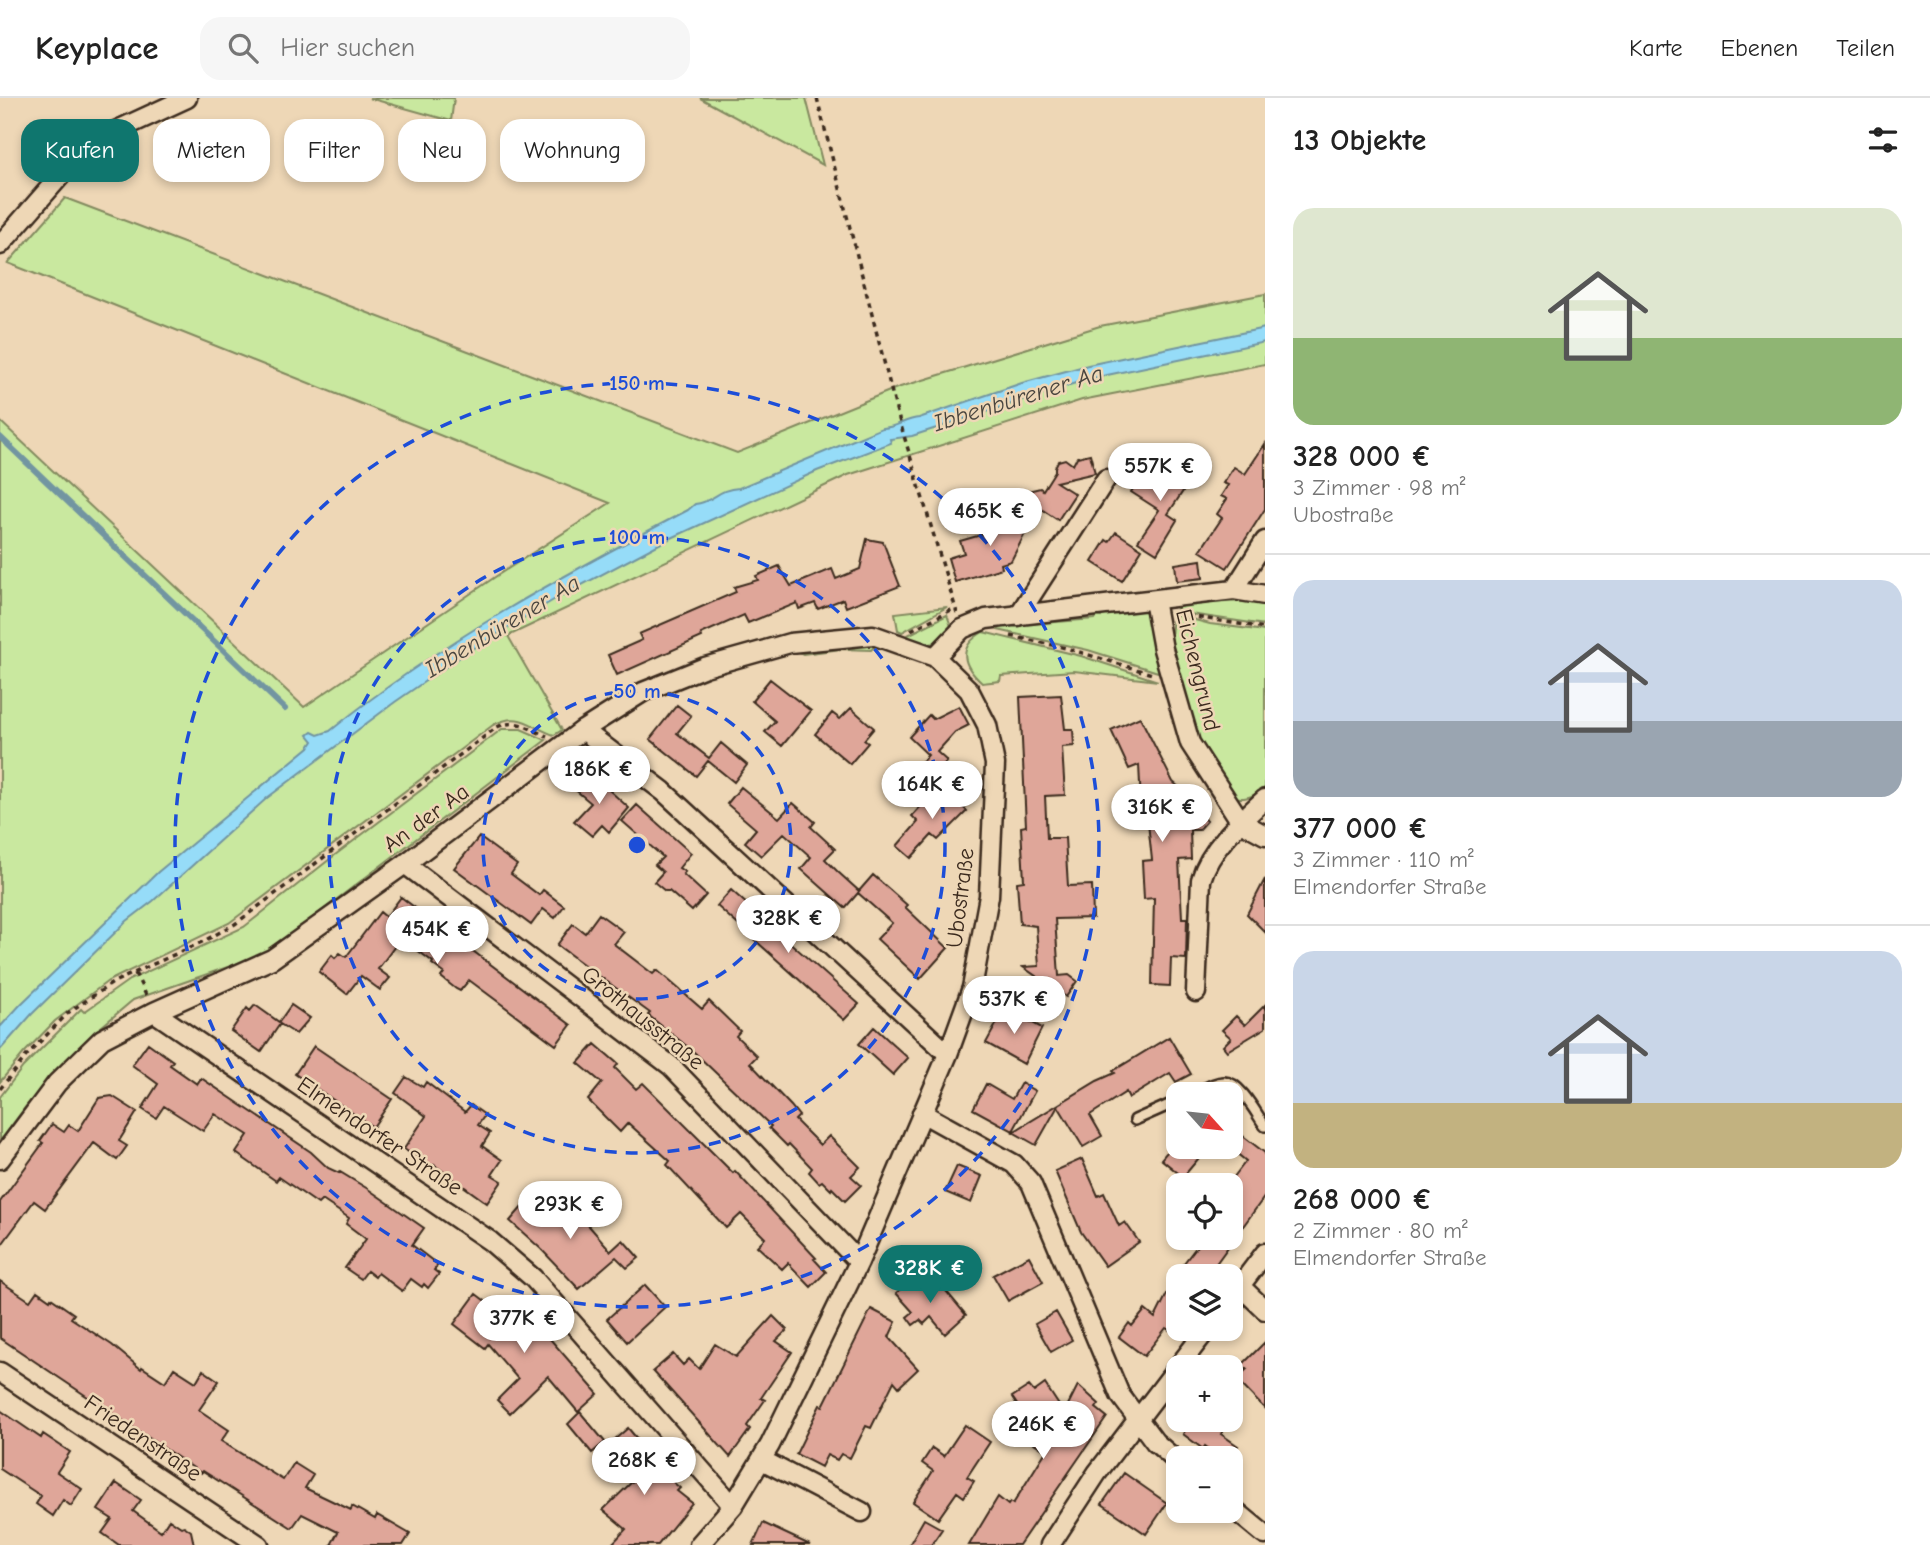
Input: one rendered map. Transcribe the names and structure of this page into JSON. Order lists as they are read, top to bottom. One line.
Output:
{"streets":{"street":["Eichengrund","An der Aa","Ubostraße","Grothausstraße","Elmendorfer Straße","Friedenstraße"]},"crossings":[["Eichengrund","An der Aa"],["Eichengrund","Ubostraße"],["An der Aa","Ubostraße"],["An der Aa","Grothausstraße"],["An der Aa","Elmendorfer Straße"],["Ubostraße","Grothausstraße"],["Ubostraße","Elmendorfer Straße"]],"water":["Ibbenbürener Aa"],"north":"bottom right","page":{"header":"Keyplace","search":"Hier suchen","nav":["Karte","Ebenen","Teilen"],"heading":"13 Objekte","chip":["Kaufen","Mieten","Filter","Neu","Wohnung"],"list":[{"name":"328 000 €","note":"3 Zimmer · 98 m² · Ubostraße"},{"name":"377 000 €","note":"3 Zimmer · 110 m² · Elmendorfer Straße"},{"name":"268 000 €","note":"2 Zimmer · 80 m² · Elmendorfer Straße"}],"price":["557K €","465K €","186K €","164K €","316K €","328K €","454K €","537K €","293K €","328K €","377K €","246K €","268K €"],"map_buttons":["+","−"]},"rings":["150 m","100 m","50 m"]}
